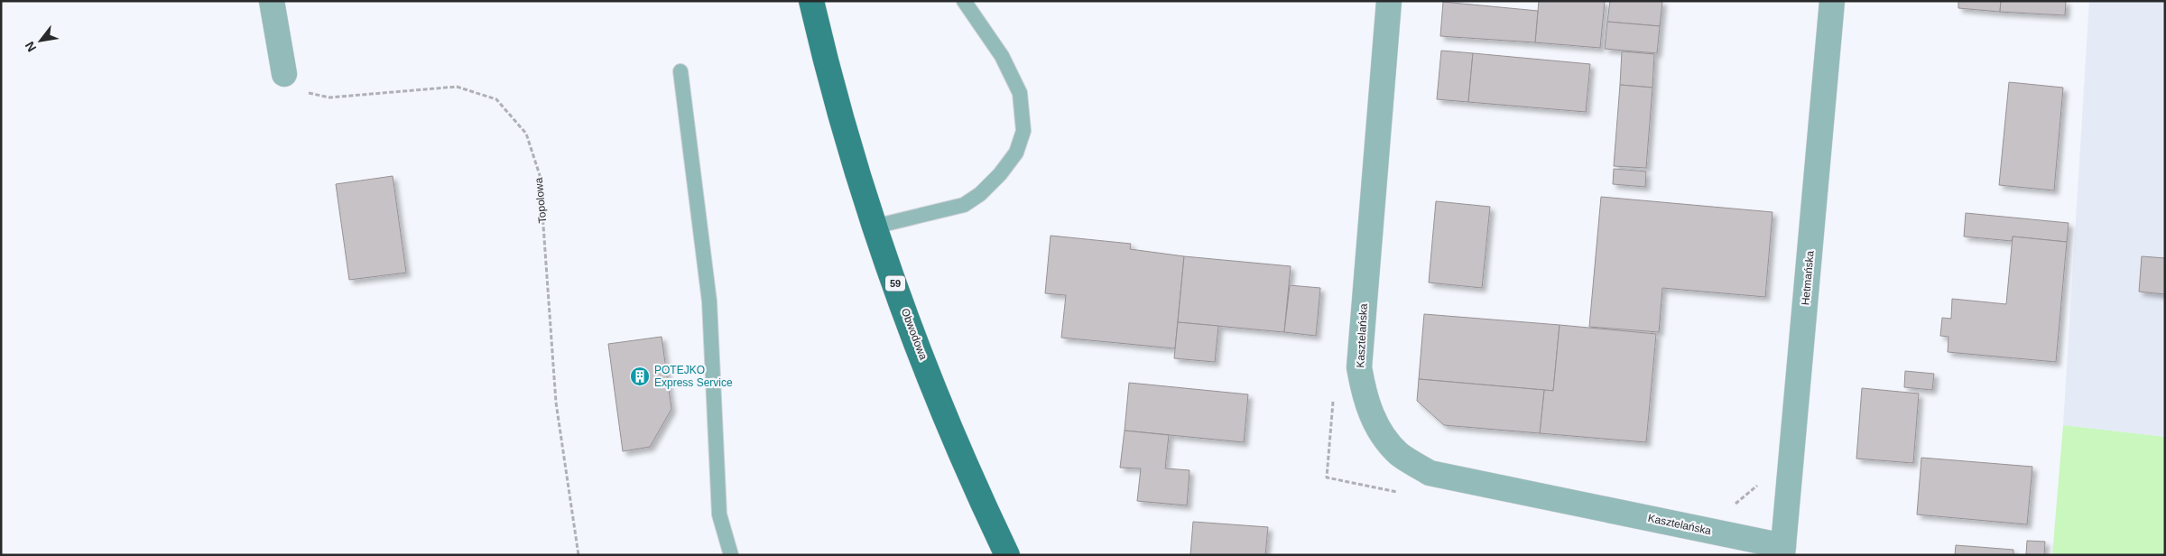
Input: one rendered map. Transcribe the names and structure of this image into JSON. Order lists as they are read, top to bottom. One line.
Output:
{"streets":{"main road":["59","Obwodowa"],"street":["Hetmańska","Kasztelańska"],"path":["Topolowa"]},"crossings":[["Hetmańska","Kasztelańska"]],"places":{"building":["POTEJKO Express Service"]},"north":"bottom left"}
